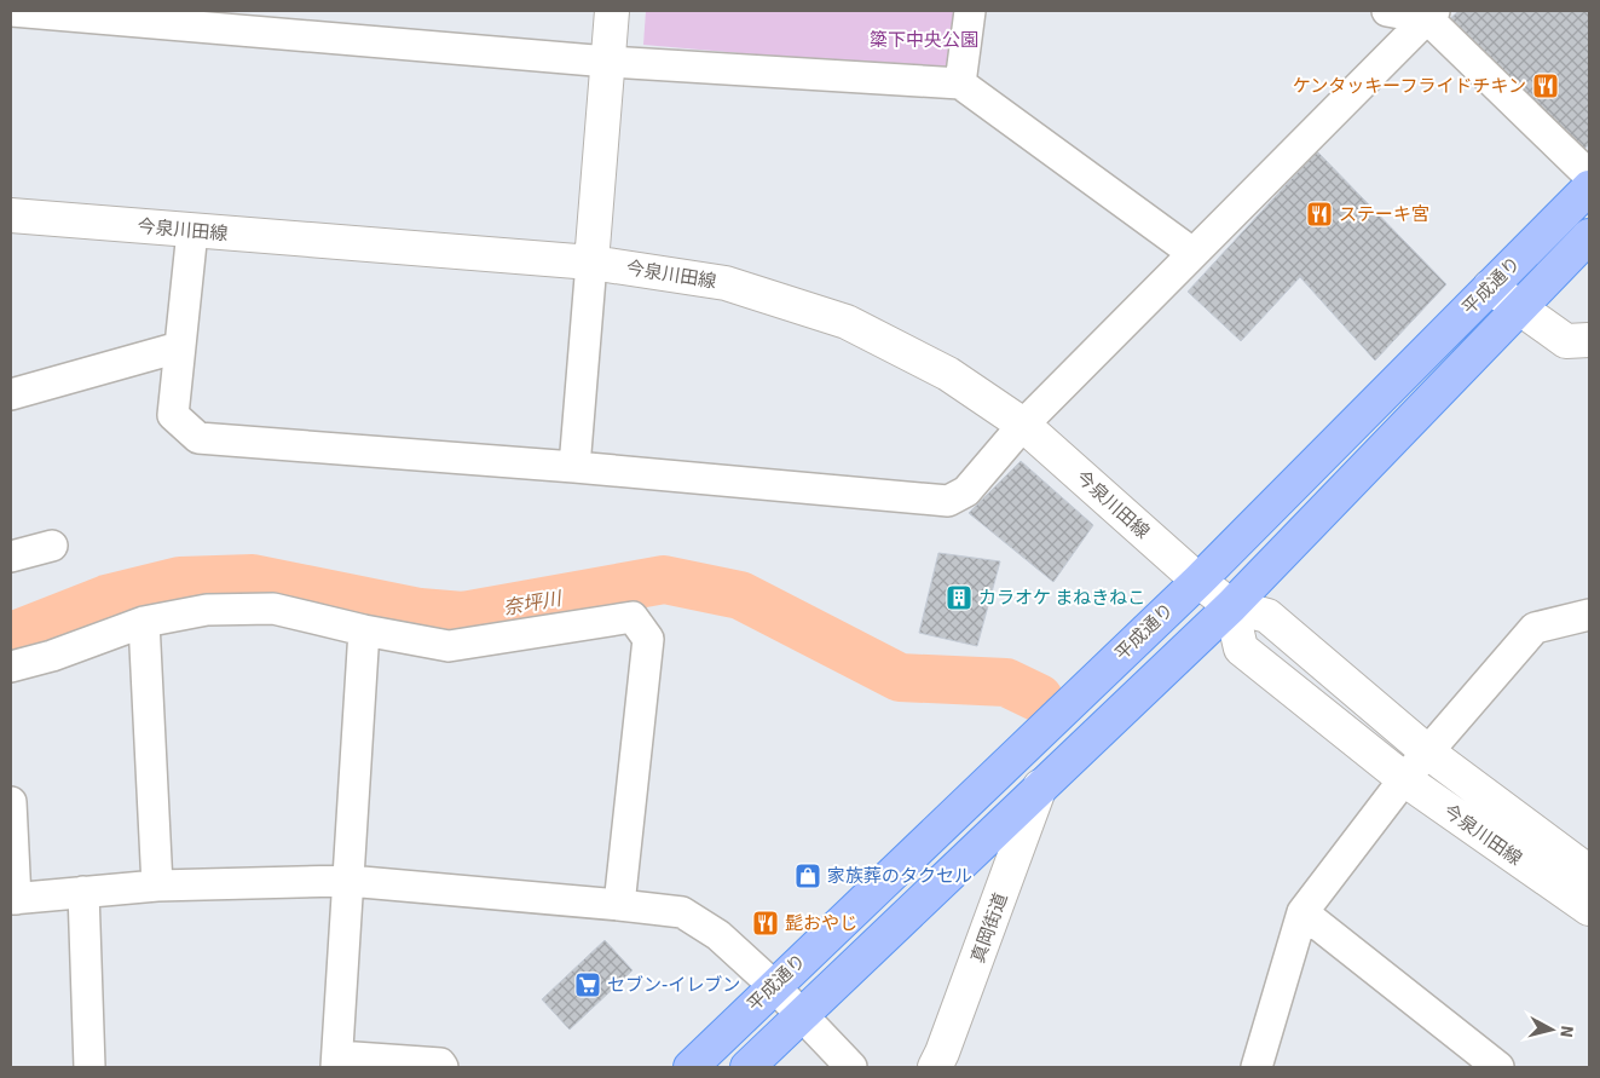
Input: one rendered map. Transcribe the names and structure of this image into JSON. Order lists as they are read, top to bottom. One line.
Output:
{"streets":{"main road":["平成通り"],"street":["今泉川田線","真岡街道"]},"crossings":[["今泉川田線","平成通り"],["平成通り","真岡街道"]],"water":["奈坪川"],"parks":["簗下中央公園"],"places":{"restaurant":["ケンタッキーフライドチキン","ステーキ宮","髭おやじ"],"building":["カラオケ まねきねこ"],"shop":["家族葬のタクセル"],"supermarket":["セブン-イレブン"]},"north":"right"}
